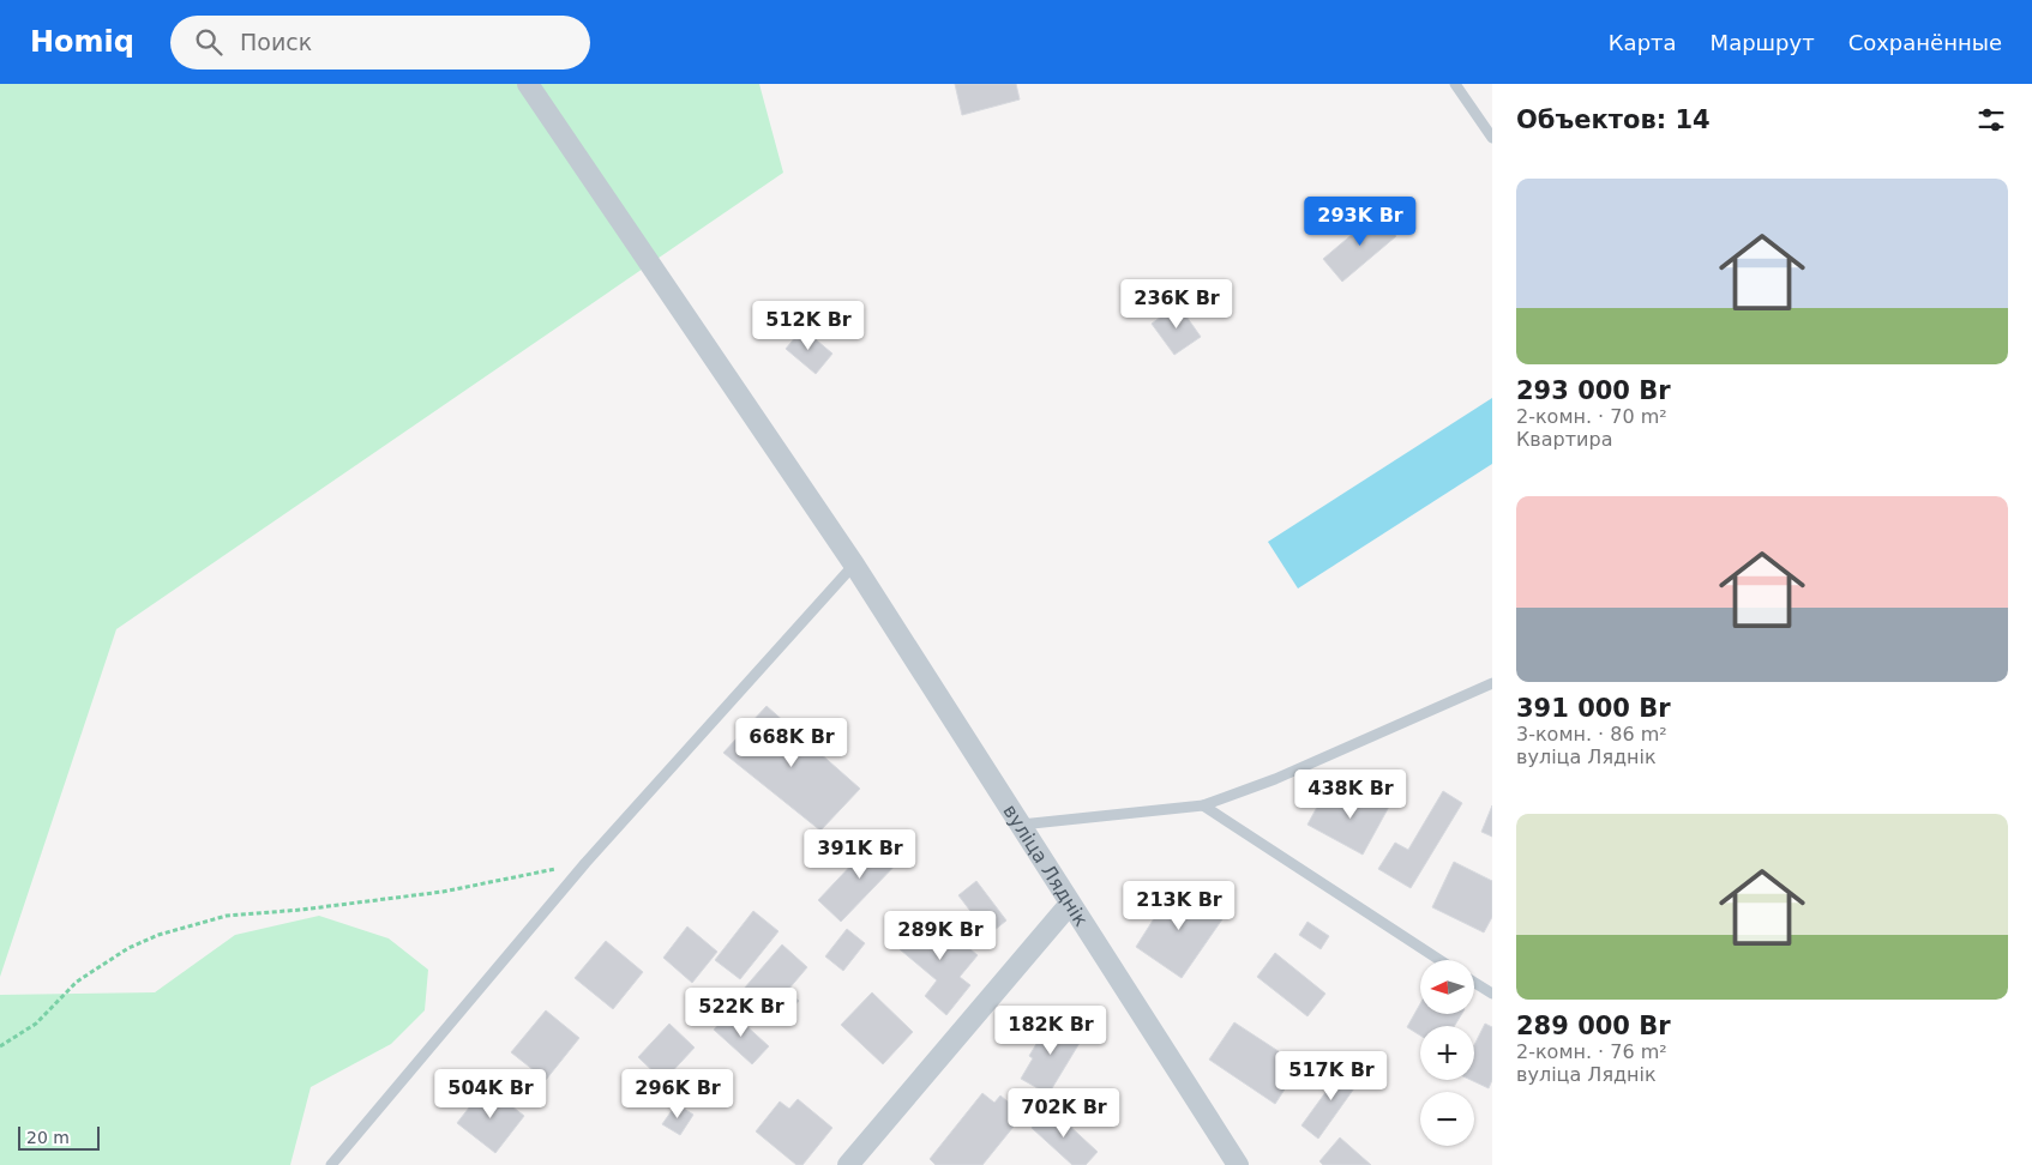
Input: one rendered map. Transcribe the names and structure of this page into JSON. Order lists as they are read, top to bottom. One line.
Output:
{"streets":{"street":["вуліца Ляднік"]},"scale_bar":"20 m","north":"left","page":{"header":"Homiq","search":"Поиск","nav":["Карта","Маршрут","Сохранённые"],"heading":"Объектов: 14","list":[{"name":"293 000 Br","note":"2-комн. · 70 m² · Квартира"},{"name":"391 000 Br","note":"3-комн. · 86 m² · вуліца Ляднік"},{"name":"289 000 Br","note":"2-комн. · 76 m² · вуліца Ляднік"}],"price":["293K Br","236K Br","512K Br","668K Br","438K Br","391K Br","213K Br","289K Br","522K Br","182K Br","517K Br","504K Br","296K Br","702K Br"],"map_buttons":["+","−"],"scale":"20 m"}}
